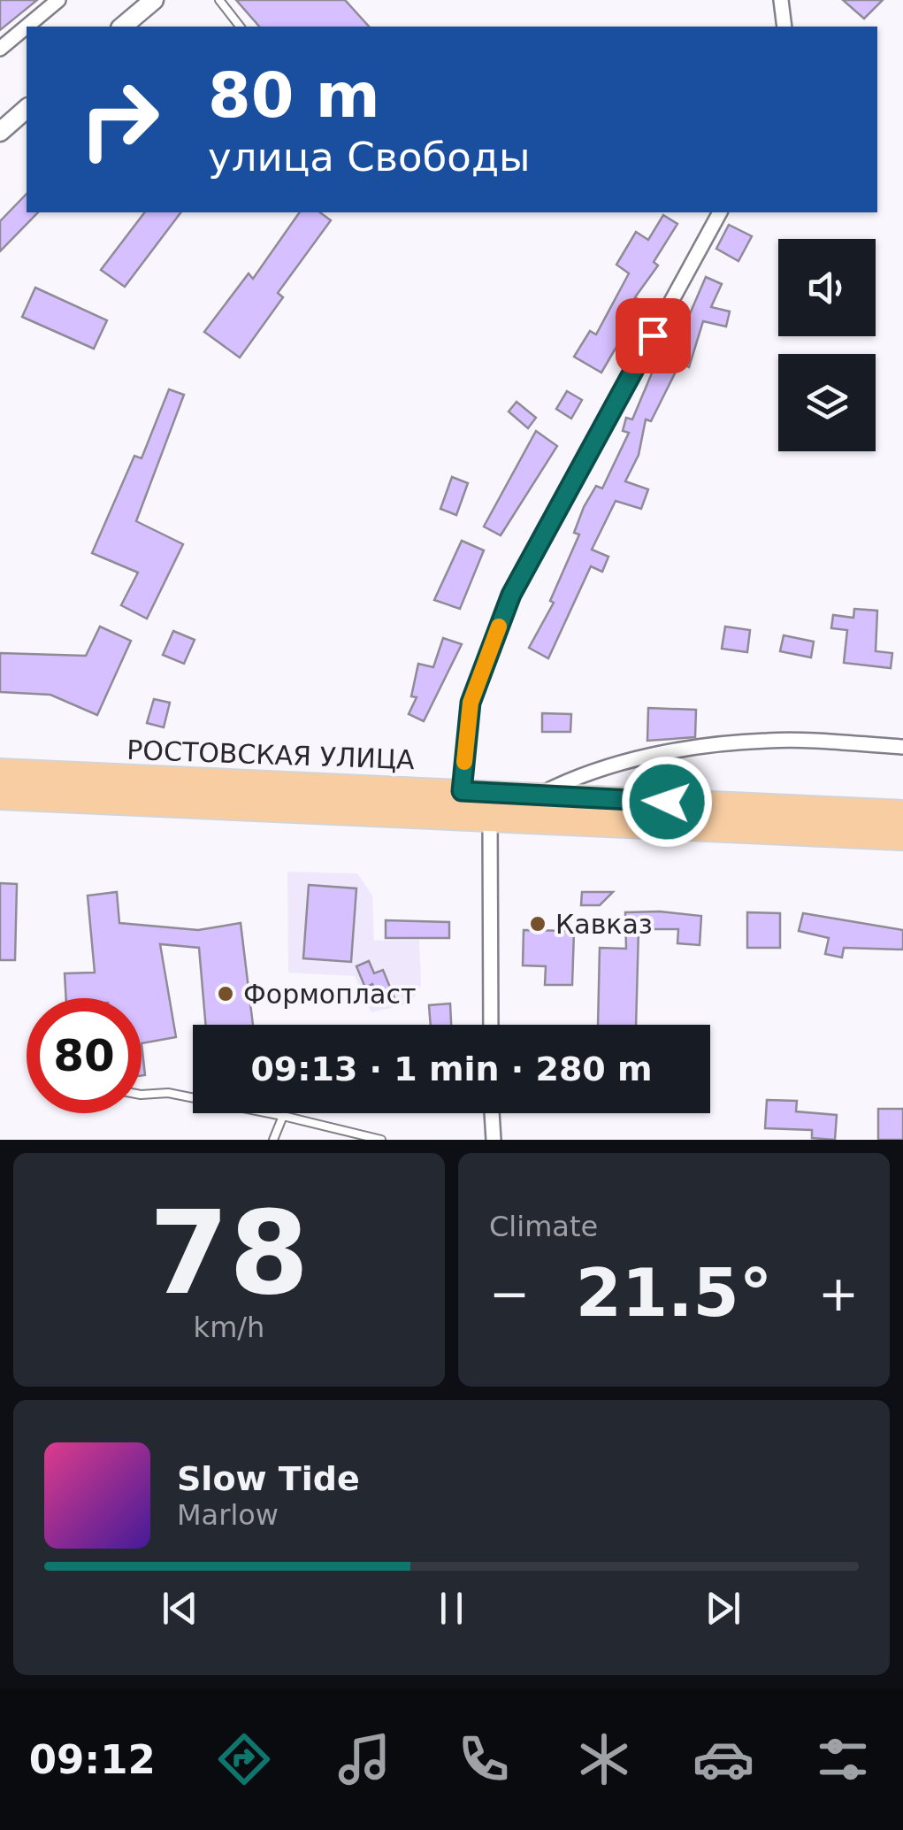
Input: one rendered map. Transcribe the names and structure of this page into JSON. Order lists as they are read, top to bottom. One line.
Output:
{"streets":{"highway":["РОСТОВСКАЯ УЛИЦА"]},"places":["Кавказ","Формопласт"],"page":{"turn":["80 m","улица Свободы"],"limit":"80","trip":"09:13 · 1 min · 280 m","tile":[["78","km/h"],"Climate"],"heat":["−","21.5°","+"],"song":["Slow Tide","Marlow"],"tabs":"09:12"}}
